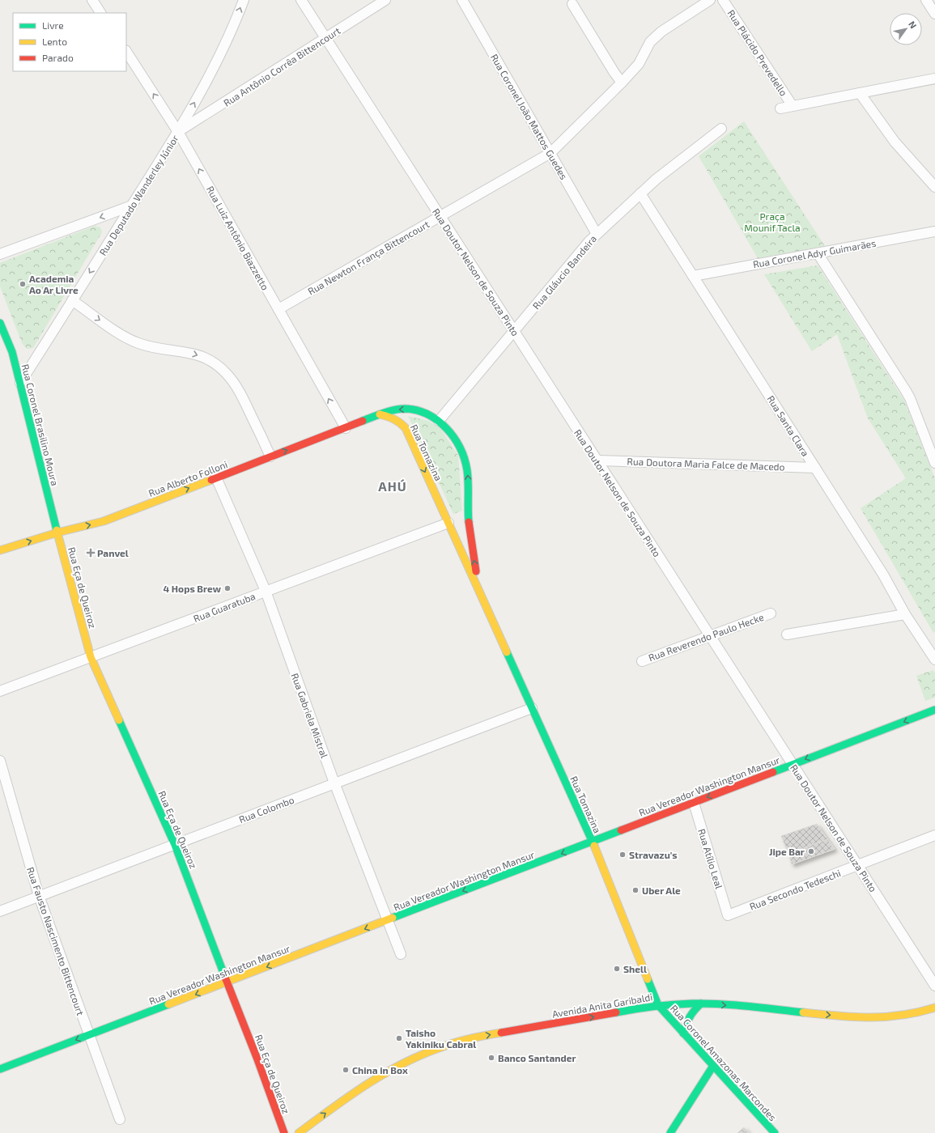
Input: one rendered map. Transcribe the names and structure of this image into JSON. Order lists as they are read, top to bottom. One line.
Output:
{"streets":{"main road":["Rua Coronel Brasilino Moura","Rua Tomazina","Rua Alberto Folloni","Rua Eça de Queiroz","Rua Vereador Washington Mansur","Avenida Anita Garibaldi","Rua Coronel Amazonas Marcondes"],"street":["Rua Plácido Prevedello","Rua Antônio Corrêa Bittencourt","Rua Coronel João Mattos Guedes","Rua Deputado Wanderley Júnior","Rua Luiz Antônio Biazzetto","Rua Coronel Adyr Guimarães","Rua Newton França Bittencourt","Rua Doutor Nelson de Souza Pinto","Rua Gláucio Bandeira","Rua Santa Clara","Rua Doutora Maria Falce de Macedo","Rua Guaratuba","Rua Reverendo Paulo Hecke","Rua Gabriela Mistral","Rua Colombo","Rua Atílio Leal","Rua Secondo Tedeschi","Rua Fausto Nascimento Bittencourt"]},"crossings":[["Rua Antônio Corrêa Bittencourt","Rua Deputado Wanderley Júnior"],["Rua Antônio Corrêa Bittencourt","Rua Luiz Antônio Biazzetto"],["Rua Antônio Corrêa Bittencourt","Rua Doutor Nelson de Souza Pinto"],["Rua Coronel João Mattos Guedes","Rua Newton França Bittencourt"],["Rua Coronel João Mattos Guedes","Rua Gláucio Bandeira"],["Rua Deputado Wanderley Júnior","Rua Luiz Antônio Biazzetto"],["Rua Deputado Wanderley Júnior","Rua Coronel Brasilino Moura"],["Rua Luiz Antônio Biazzetto","Rua Newton França Bittencourt"],["Rua Luiz Antônio Biazzetto","Rua Alberto Folloni"],["Rua Coronel Adyr Guimarães","Rua Santa Clara"],["Rua Newton França Bittencourt","Rua Doutor Nelson de Souza Pinto"],["Rua Doutor Nelson de Souza Pinto","Rua Gláucio Bandeira"],["Rua Doutor Nelson de Souza Pinto","Rua Doutora Maria Falce de Macedo"],["Rua Doutor Nelson de Souza Pinto","Rua Reverendo Paulo Hecke"],["Rua Doutor Nelson de Souza Pinto","Rua Vereador Washington Mansur"],["Rua Doutor Nelson de Souza Pinto","Rua Secondo Tedeschi"],["Rua Gláucio Bandeira","Rua Santa Clara"],["Rua Gláucio Bandeira","Rua Tomazina"],["Rua Coronel Brasilino Moura","Rua Alberto Folloni"],["Rua Coronel Brasilino Moura","Rua Eça de Queiroz"],["Rua Santa Clara","Rua Doutora Maria Falce de Macedo"],["Rua Tomazina","Rua Alberto Folloni"],["Rua Tomazina","Rua Guaratuba"],["Rua Tomazina","Rua Vereador Washington Mansur"],["Rua Tomazina","Rua Colombo"],["Rua Tomazina","Avenida Anita Garibaldi"],["Rua Tomazina","Rua Coronel Amazonas Marcondes"],["Rua Alberto Folloni","Rua Eça de Queiroz"],["Rua Alberto Folloni","Rua Gabriela Mistral"],["Rua Eça de Queiroz","Rua Guaratuba"],["Rua Eça de Queiroz","Rua Vereador Washington Mansur"],["Rua Eça de Queiroz","Rua Colombo"],["Rua Guaratuba","Rua Gabriela Mistral"],["Rua Gabriela Mistral","Rua Vereador Washington Mansur"],["Rua Gabriela Mistral","Rua Colombo"],["Rua Vereador Washington Mansur","Rua Atílio Leal"],["Rua Vereador Washington Mansur","Rua Fausto Nascimento Bittencourt"],["Rua Colombo","Rua Fausto Nascimento Bittencourt"],["Rua Atílio Leal","Rua Secondo Tedeschi"],["Avenida Anita Garibaldi","Rua Coronel Amazonas Marcondes"]],"one_way":["Rua Luiz Antônio Biazzetto","Rua Alberto Folloni","Rua Vereador Washington Mansur","Avenida Anita Garibaldi"],"districts":["AHÚ"],"parks":["Praça Mounif Tacla"],"places":{"other":["Academia Ao Ar Livre","4 Hops Brew","Jipe Bar","Stravazu's","Uber Ale","Shell","Taisho Yakiniku Cabral","Banco Santander","China in Box"],"health":["Panvel"]},"legend":["Livre","Lento","Parado"],"north":"top right"}
